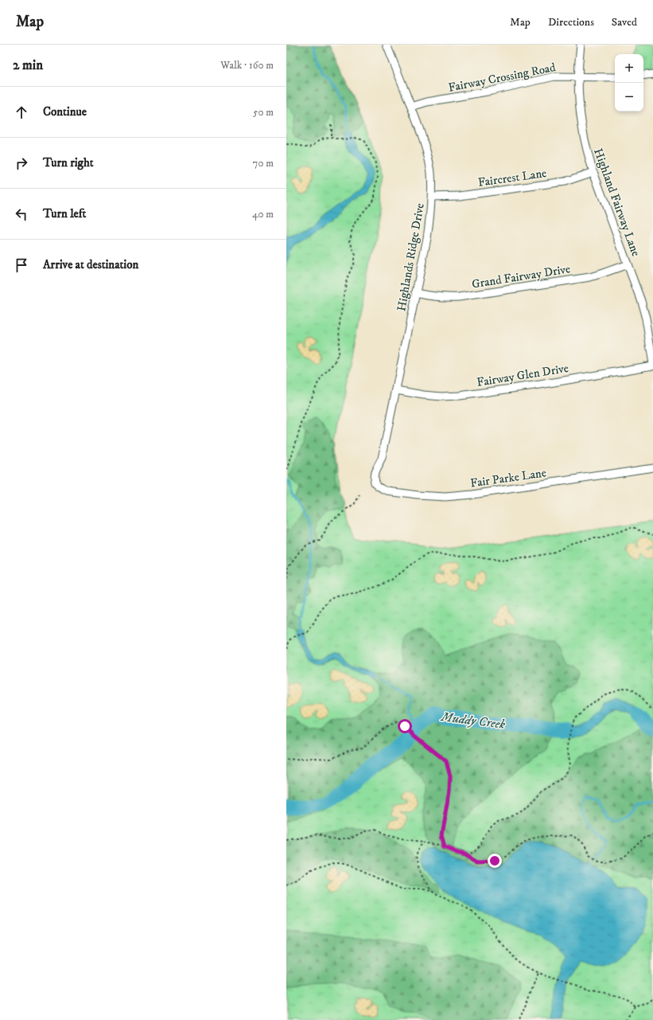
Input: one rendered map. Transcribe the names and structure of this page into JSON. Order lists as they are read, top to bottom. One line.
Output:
{"streets":{"street":["Fairway Crossing Road","Faircrest Lane","Highland Fairway Lane","Highlands Ridge Drive","Grand Fairway Drive","Fairway Glen Drive","Fair Parke Lane"]},"crossings":[["Fairway Crossing Road","Highland Fairway Lane"],["Fairway Crossing Road","Highlands Ridge Drive"],["Faircrest Lane","Highland Fairway Lane"],["Faircrest Lane","Highlands Ridge Drive"],["Highland Fairway Lane","Grand Fairway Drive"],["Highland Fairway Lane","Fairway Glen Drive"],["Highlands Ridge Drive","Grand Fairway Drive"],["Highlands Ridge Drive","Fairway Glen Drive"],["Highlands Ridge Drive","Fair Parke Lane"]],"water":["Muddy Creek"],"page":{"header":"Map","nav":["Map","Directions","Saved"],"heading":["2 min","Walk · 160 m"],"map_buttons":["+","−"],"list":[["Continue","50 m"],["Turn right","70 m"],["Turn left","40 m"],"Arrive at destination"]}}
